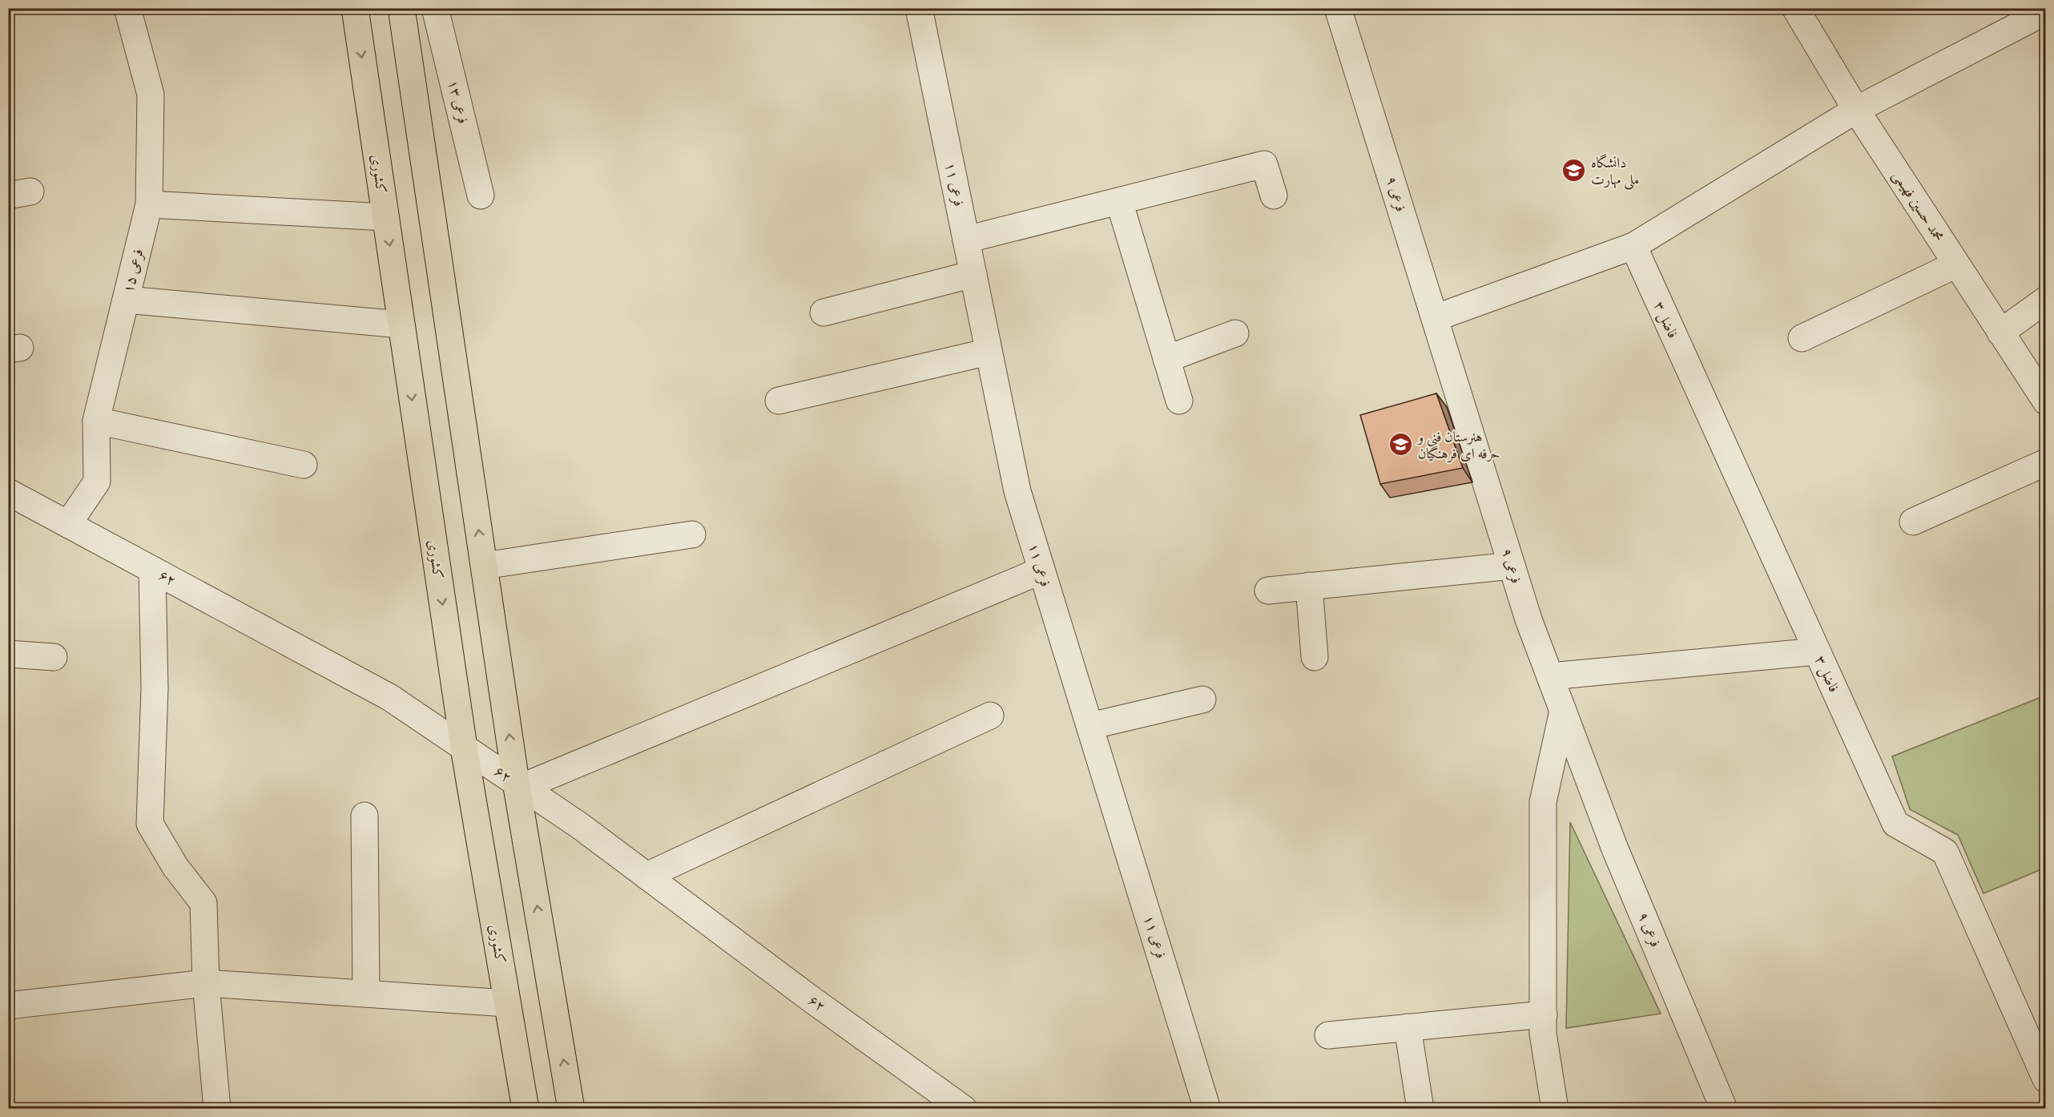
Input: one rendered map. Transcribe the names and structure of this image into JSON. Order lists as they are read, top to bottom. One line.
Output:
{"streets":{"main road":["کشوری"],"street":["فرعی ۱۳","فرعی ۱۱","فرعی ۹","محمد حسین فهیمی","فرعی ۱۵","فاضل ۳","۶۲"]},"crossings":[["کشوری","۶۲"],["فرعی ۱۵","۶۲"]],"places":{"school or university":["دانشگاه ملی مهارت","هنرستان فنی و حرفه ای فرهنگیان"]}}
